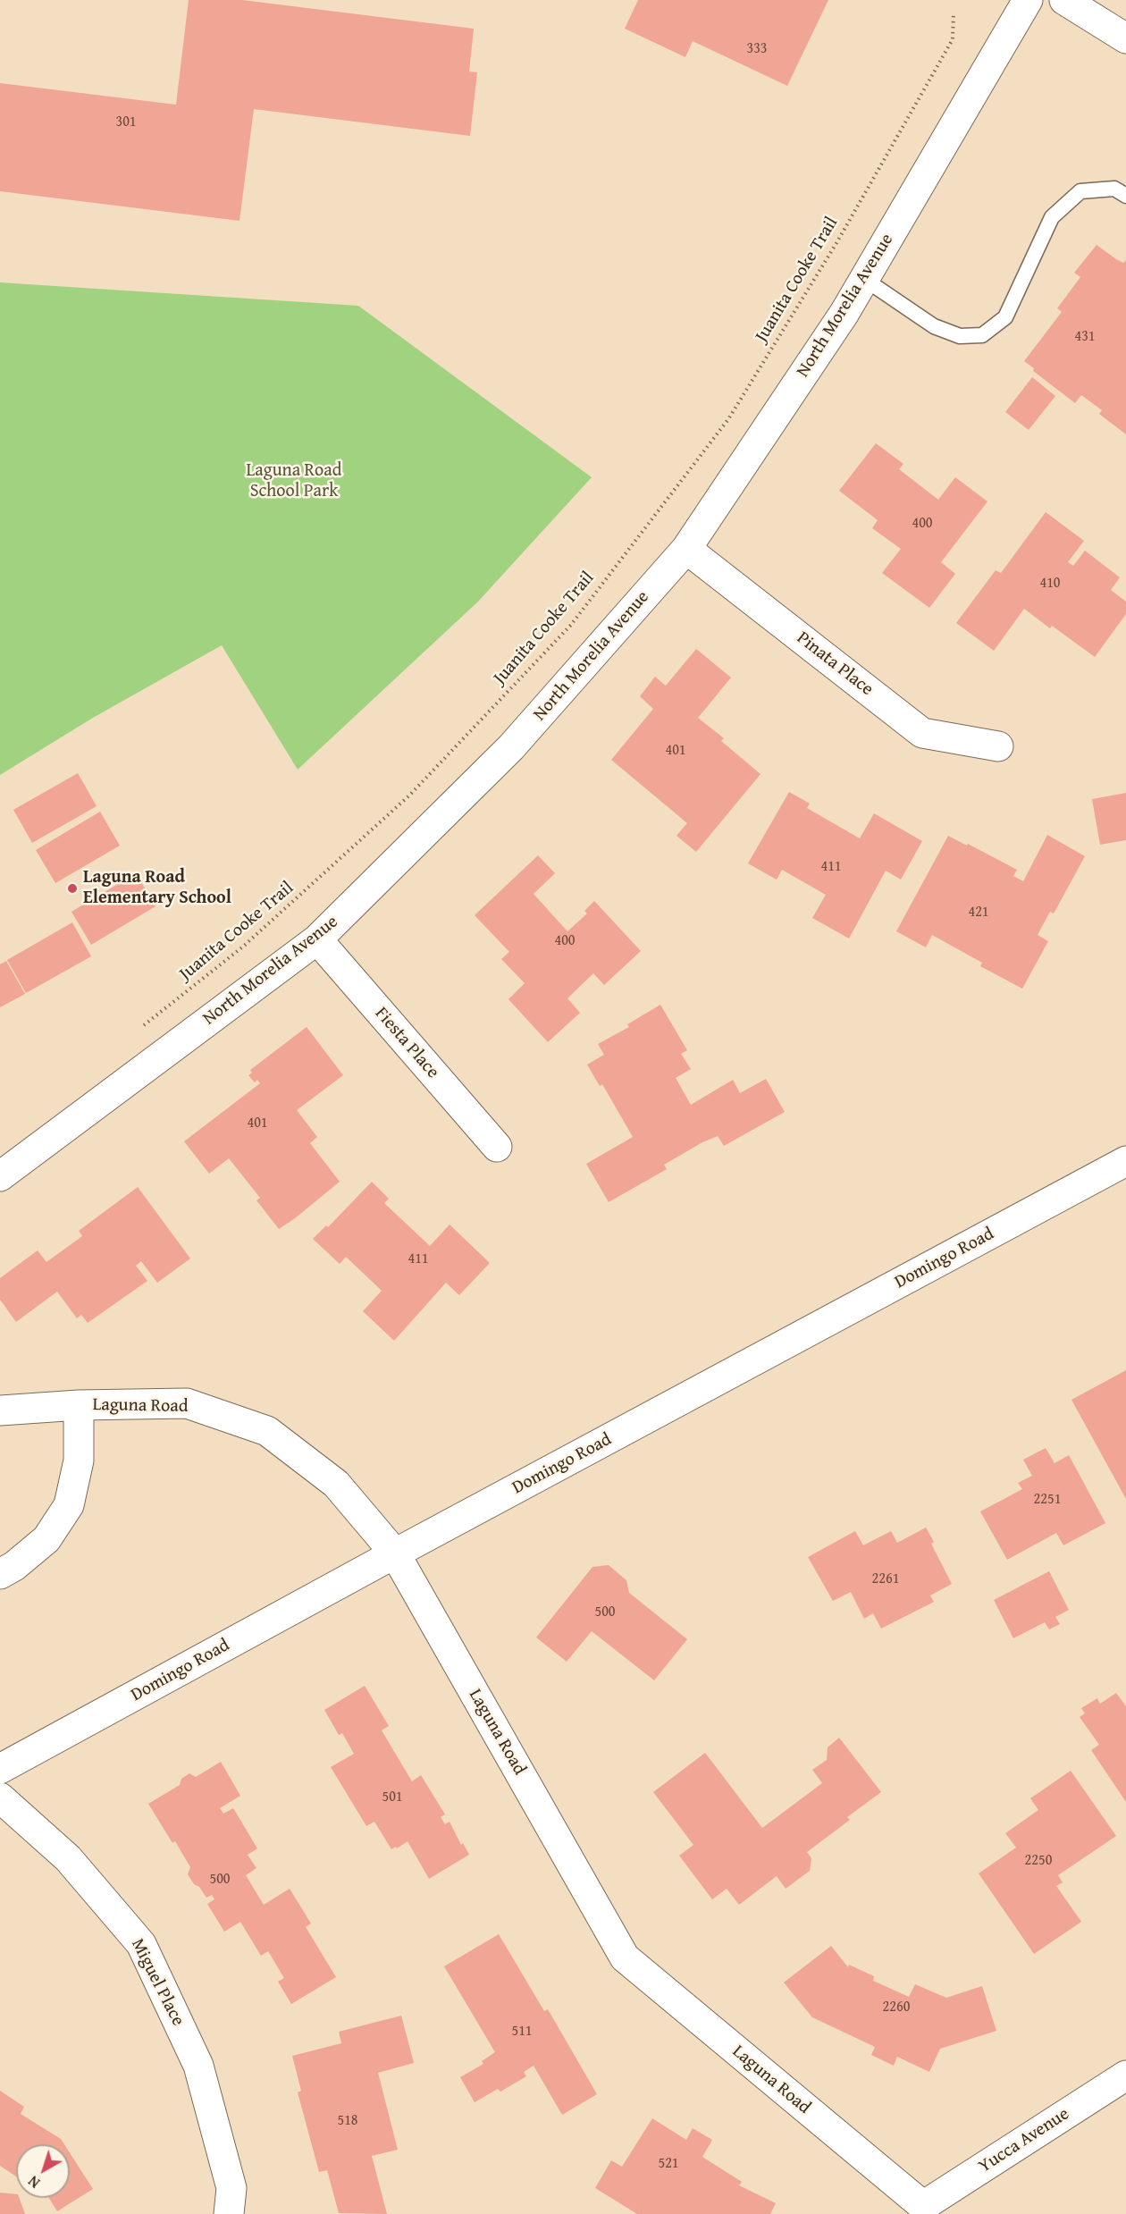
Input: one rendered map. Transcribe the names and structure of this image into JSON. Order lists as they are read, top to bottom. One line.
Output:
{"streets":{"street":["North Morelia Avenue","Pinata Place","Fiesta Place","Domingo Road","Laguna Road","Miguel Place","Yucca Avenue"],"path":["Juanita Cooke Trail"]},"crossings":[["North Morelia Avenue","Pinata Place"],["North Morelia Avenue","Fiesta Place"],["Domingo Road","Laguna Road"],["Laguna Road","Yucca Avenue"]],"parks":["Laguna Road School Park"],"places":["Laguna Road Elementary School"],"house_numbers":["333","301","431","400","410","401","411","421","400","401","411","2251","2261","500","501","2250","500","2260","511","518","521"],"north":"bottom left"}
